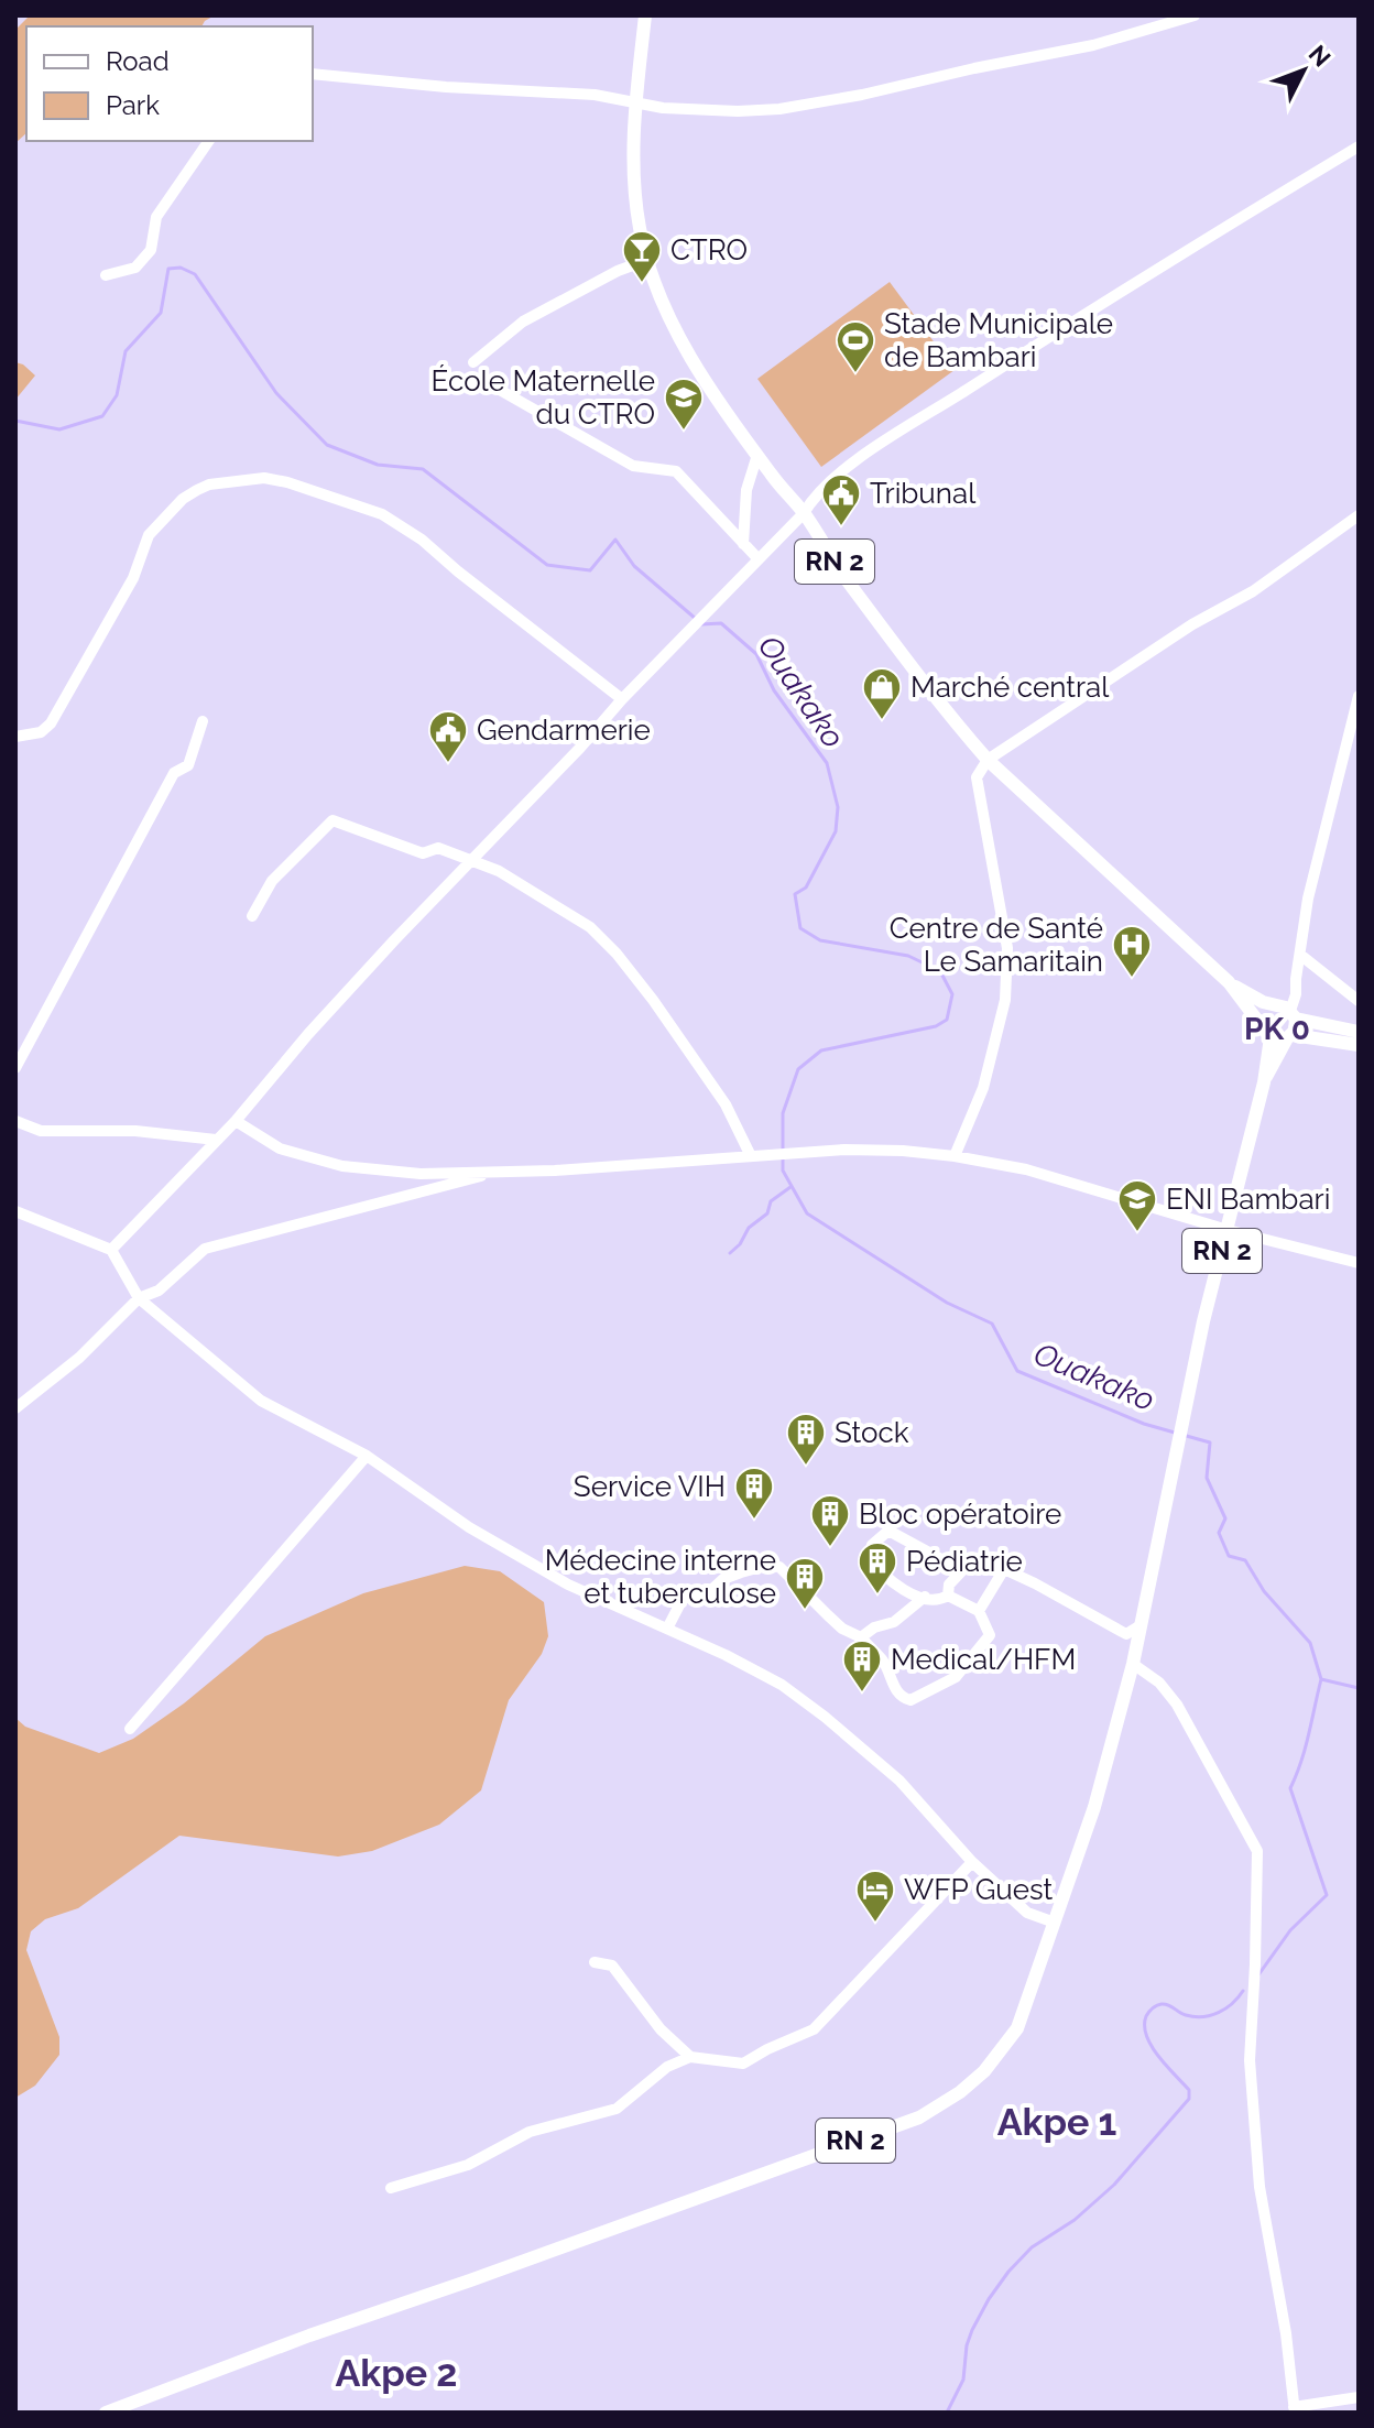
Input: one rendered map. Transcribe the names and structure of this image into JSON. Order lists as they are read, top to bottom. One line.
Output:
{"streets":{"main road":["RN 2"]},"districts":["PK 0","Akpe 1","Akpe 2"],"water":["Ouakako"],"places":{"bar":["CTRO"],"sports":["Stade Municipale de Bambari"],"school or university":["École Maternelle du CTRO","ENI Bambari"],"public building":["Tribunal","Gendarmerie"],"shop":["Marché central"],"hospital":["Centre de Santé Le Samaritain"],"building":["Stock","Service VIH","Bloc opératoire","Pédiatrie","Médecine interne et tuberculose","Medical/HFM"],"hotel":["WFP Guest"]},"legend":["Road","Park"],"north":"top right"}
